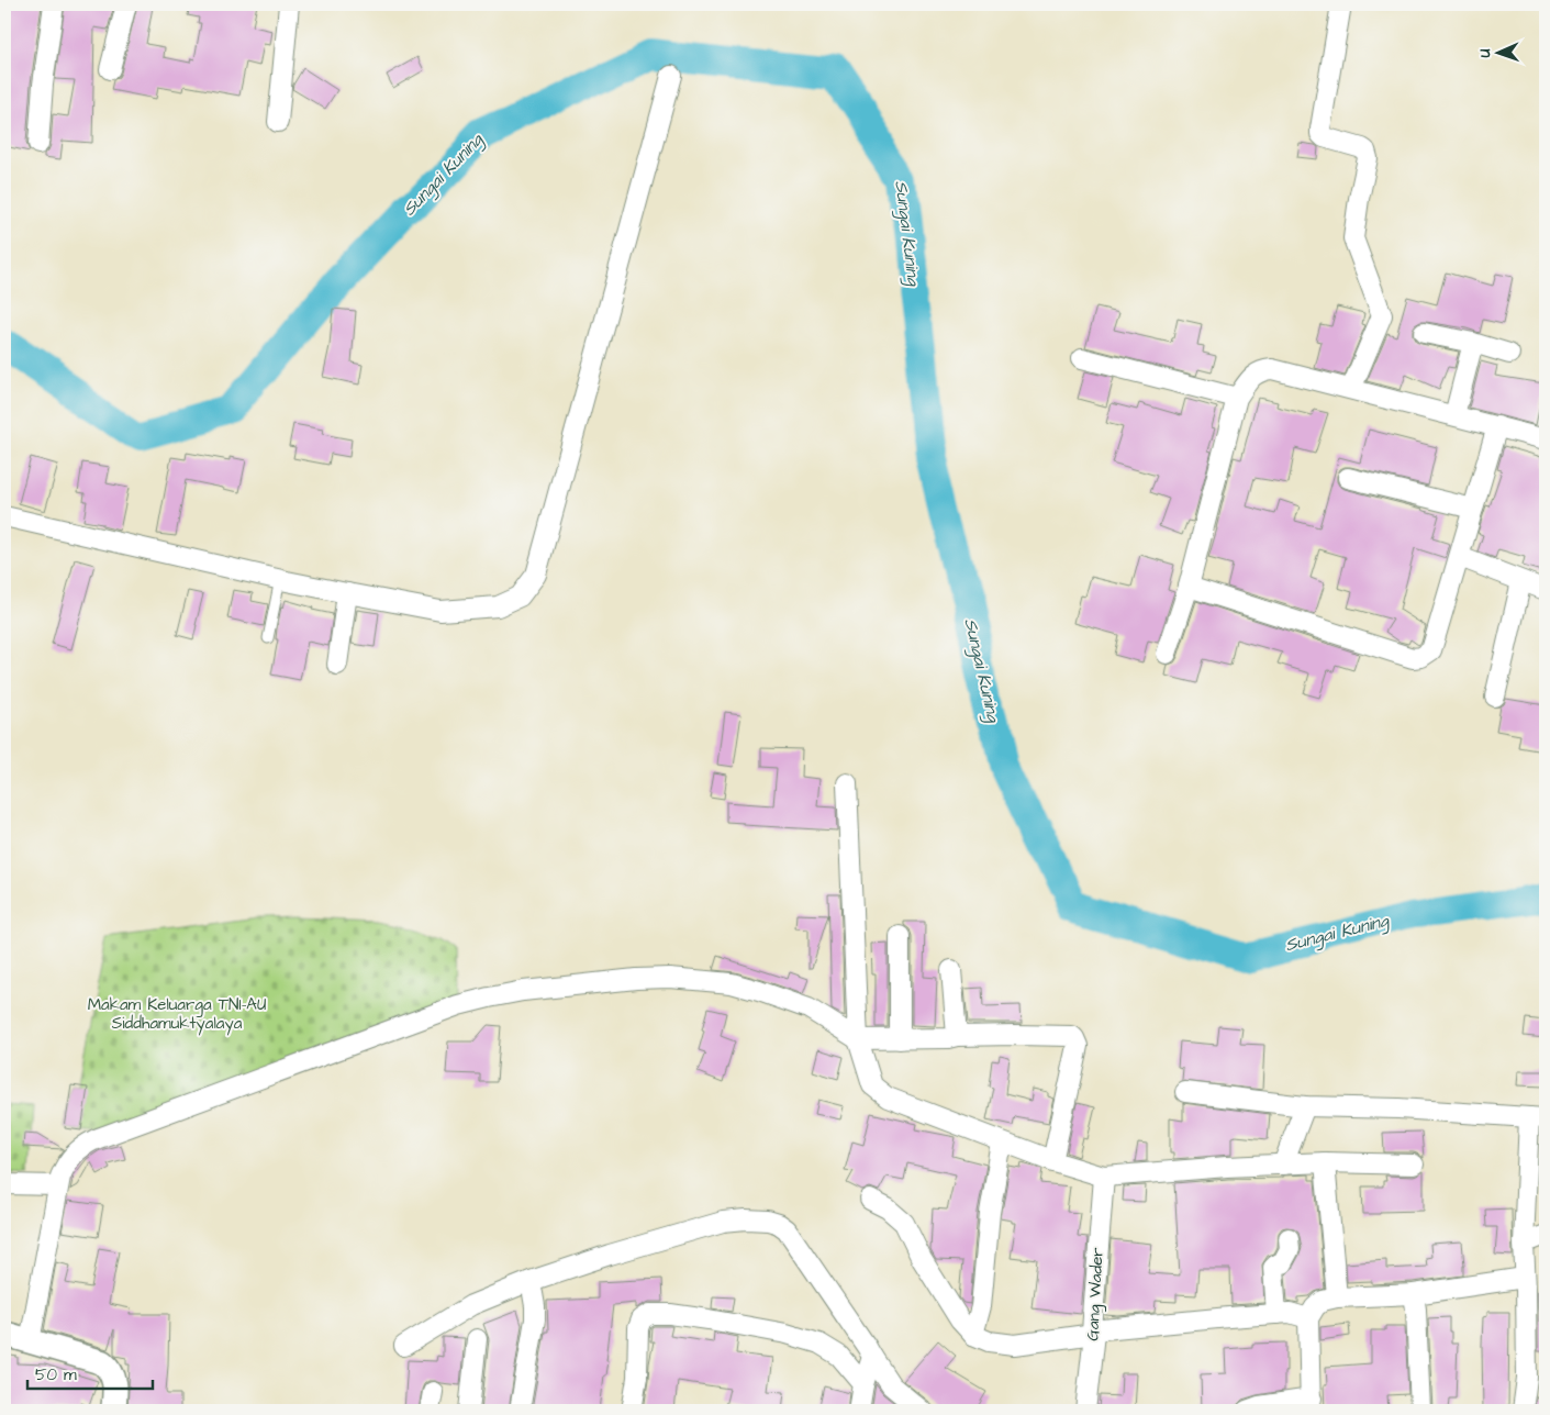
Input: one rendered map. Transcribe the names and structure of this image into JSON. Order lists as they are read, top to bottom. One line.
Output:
{"streets":{"street":["Gang Wader"]},"water":["Sungai Kuning"],"parks":["Makam Keluarga TNI-AU Siddhamuktyalaya"],"scale_bar":"50 m","north":"left"}
